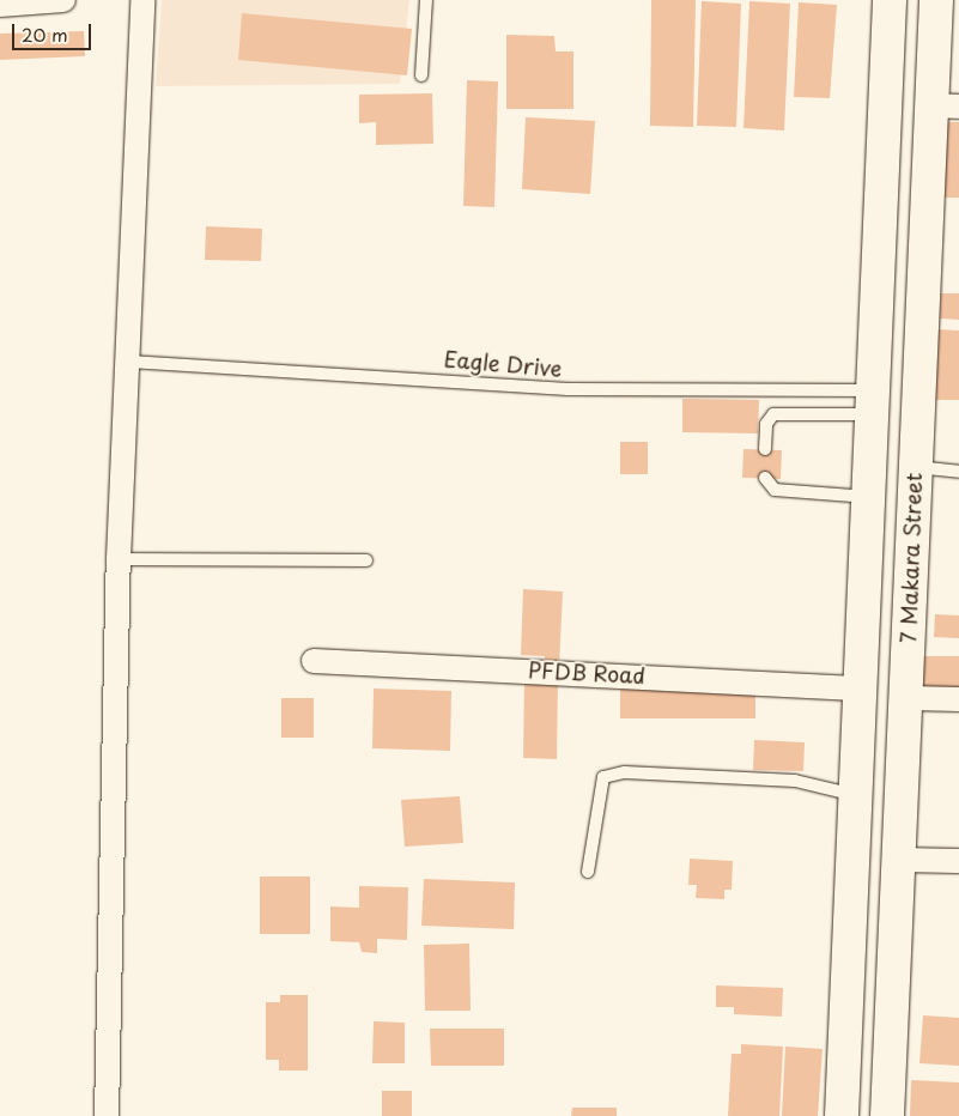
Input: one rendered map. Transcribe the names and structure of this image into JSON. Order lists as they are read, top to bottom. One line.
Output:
{"streets":{"main road":["7 Makara Street"],"street":["PFDB Road"],"lane":["Eagle Drive"]},"scale_bar":"20 m"}
